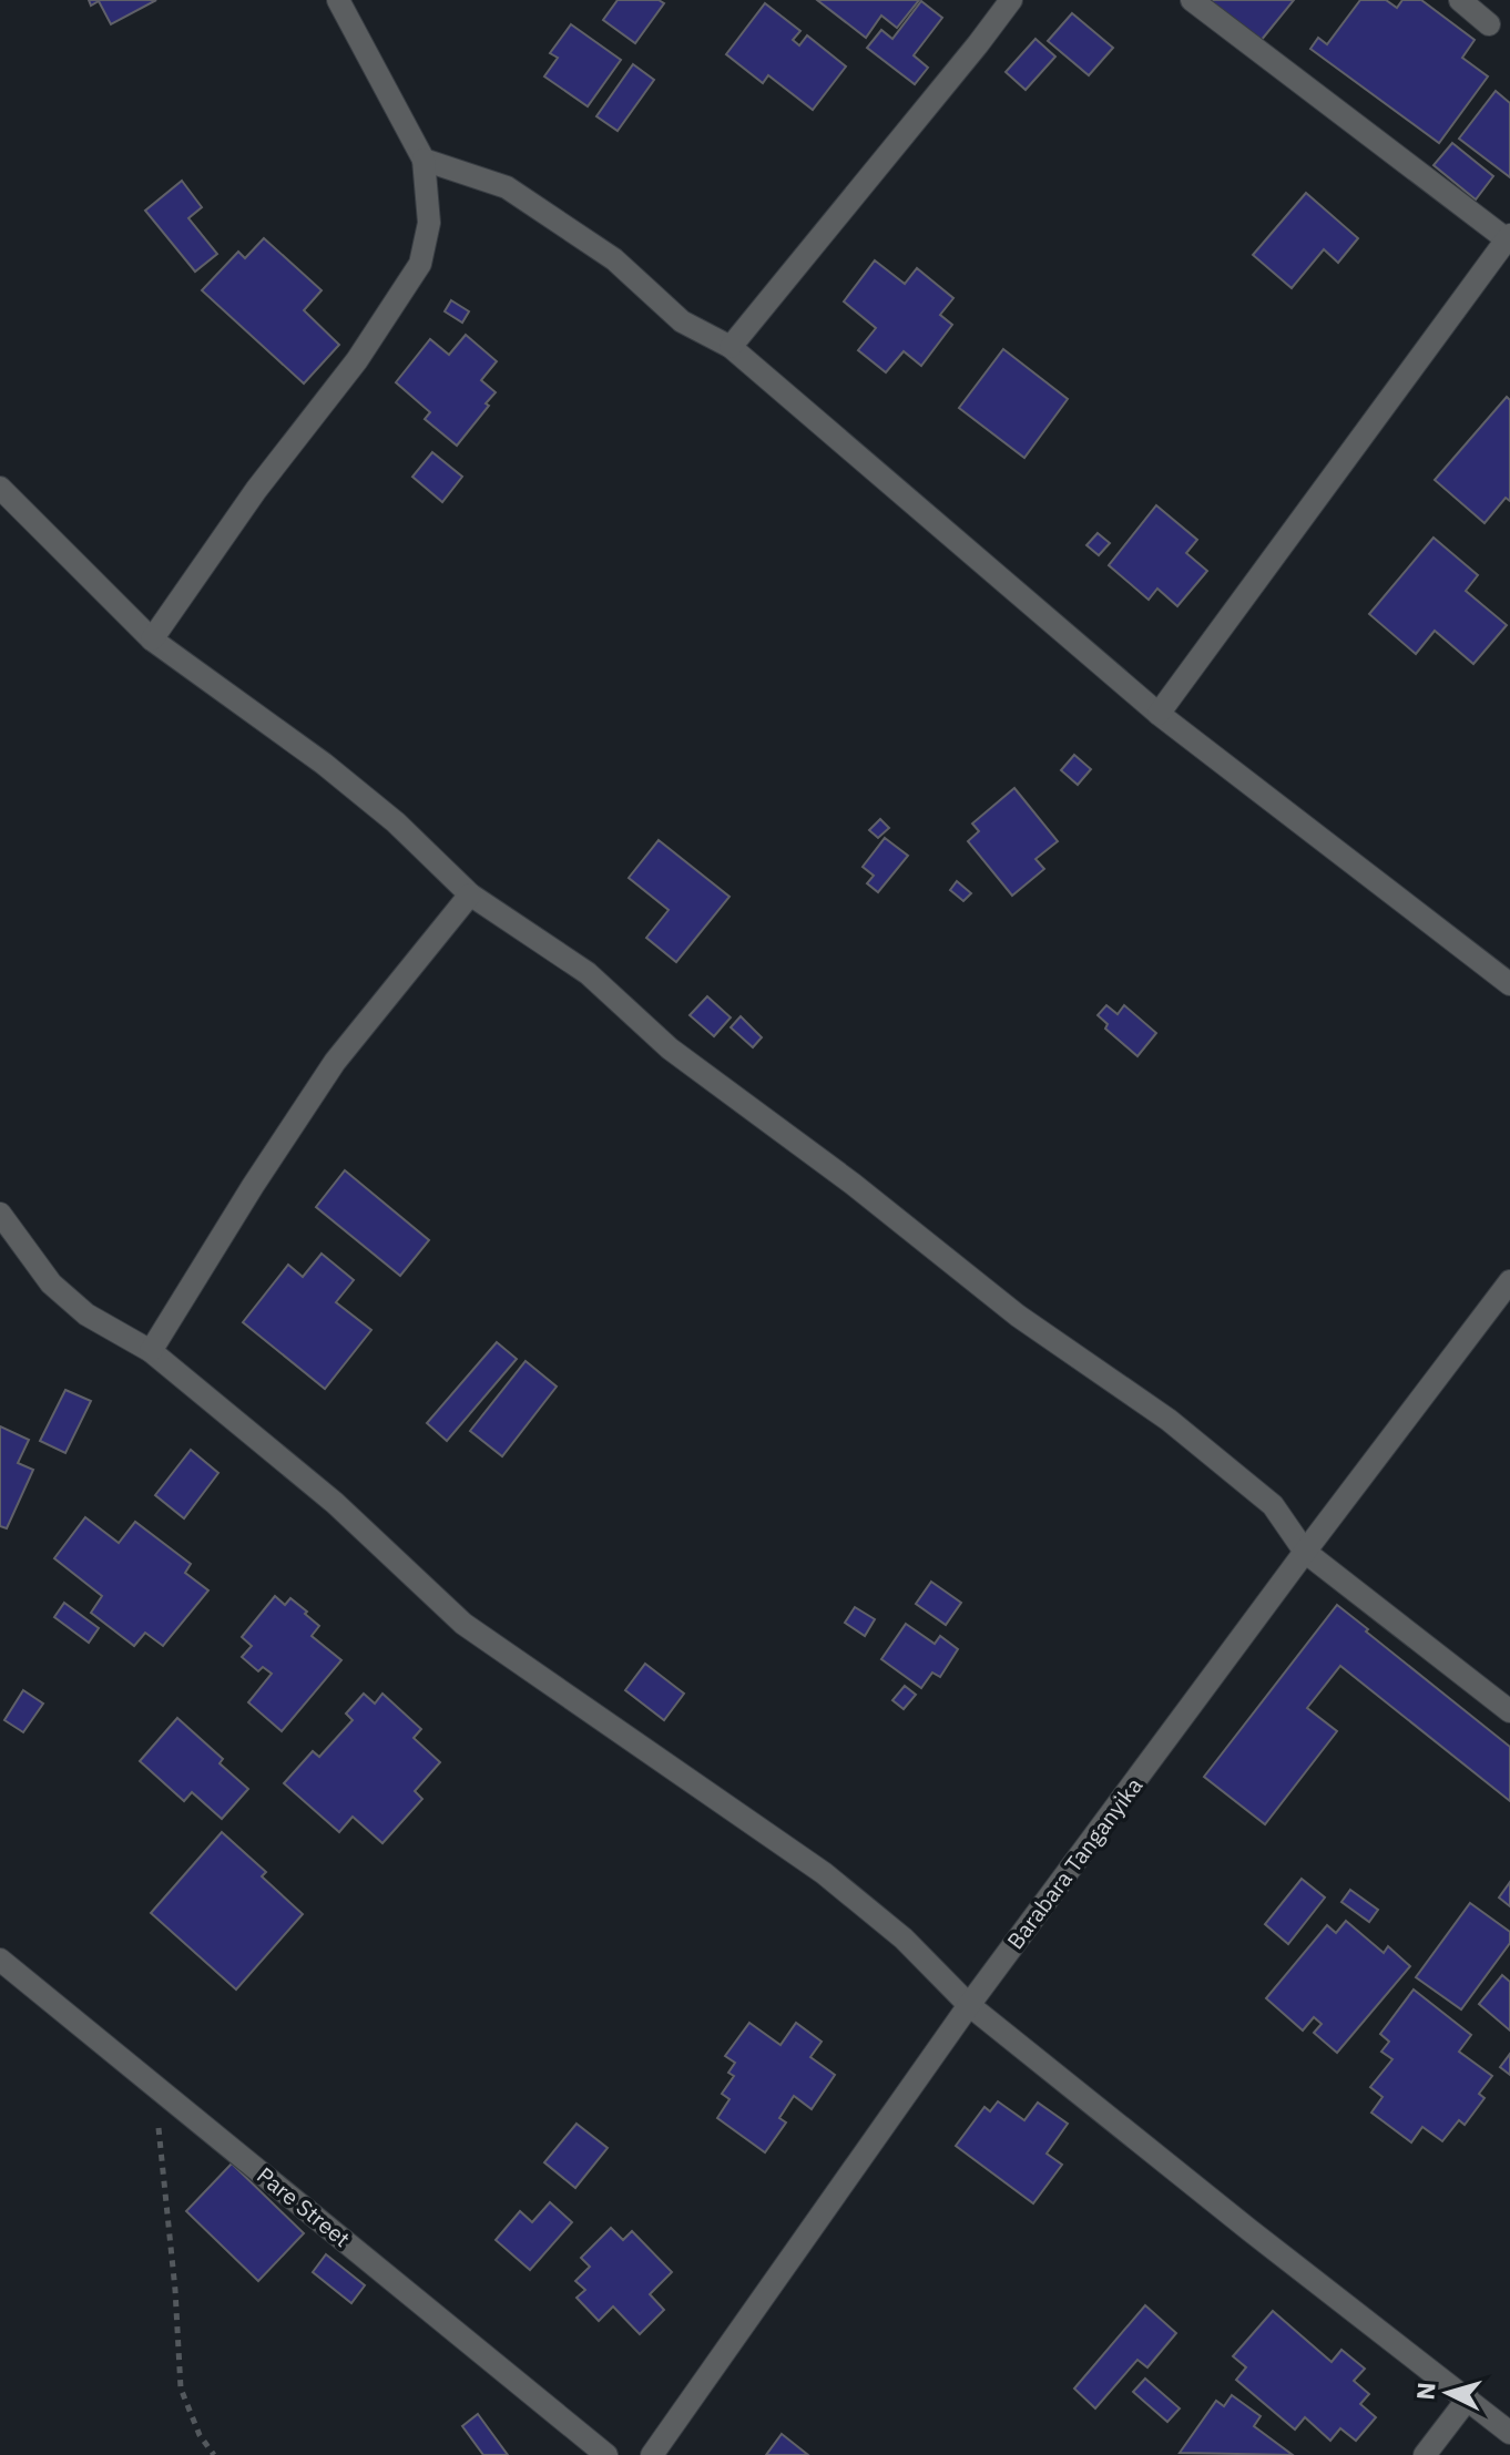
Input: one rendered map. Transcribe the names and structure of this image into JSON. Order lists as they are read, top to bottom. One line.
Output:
{"streets":{"street":["Barabara Tanganyika","Pare Street"]},"north":"left"}
